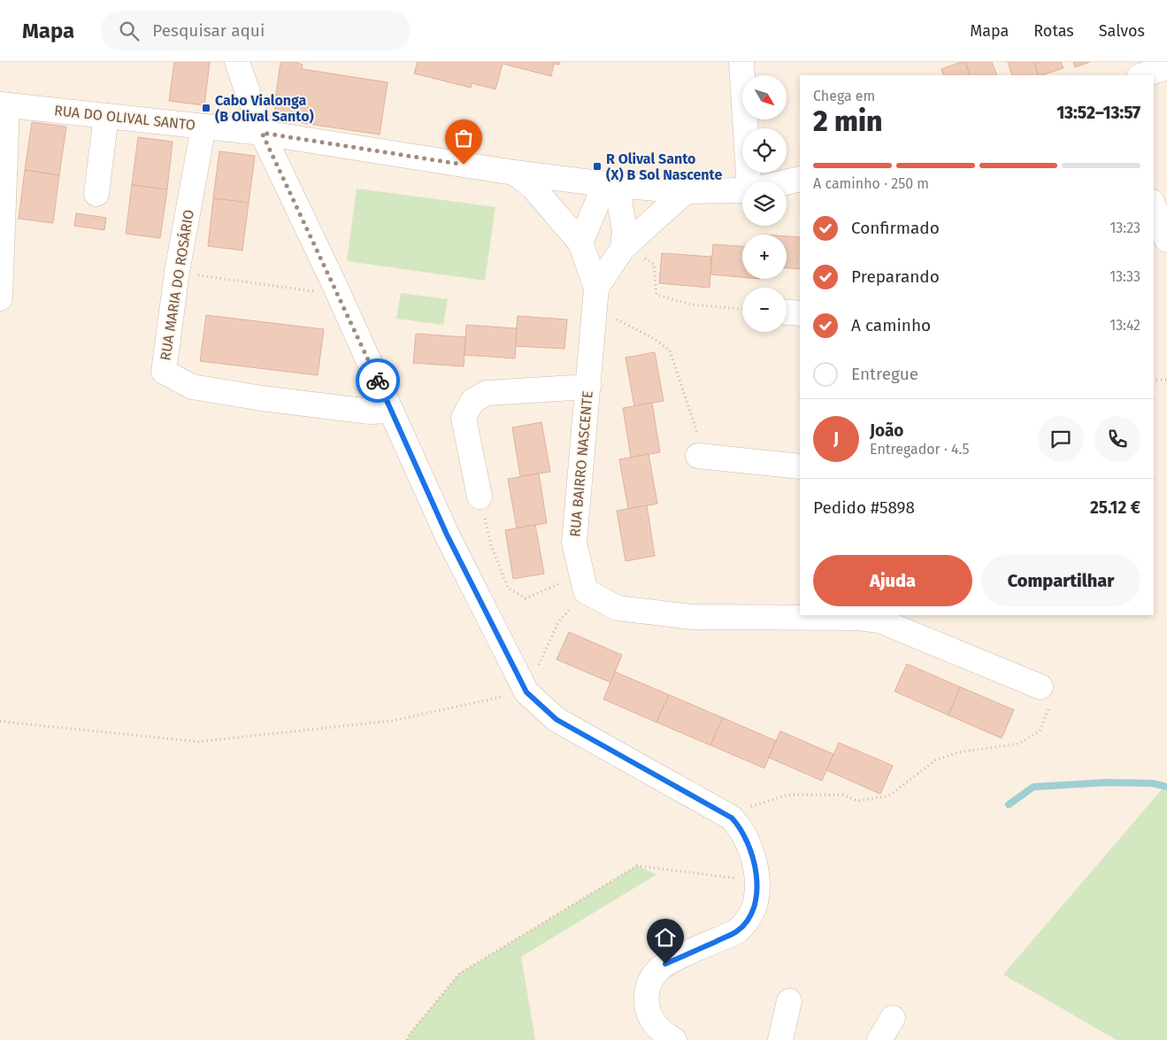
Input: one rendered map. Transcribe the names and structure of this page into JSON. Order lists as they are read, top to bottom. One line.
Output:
{"streets":{"street":["RUA DO OLIVAL SANTO","RUA MARIA DO ROSÁRIO","RUA BAIRRO NASCENTE"]},"crossings":[["RUA DO OLIVAL SANTO","RUA MARIA DO ROSÁRIO"],["RUA DO OLIVAL SANTO","RUA BAIRRO NASCENTE"]],"places":{"transit":["Cabo Vialonga (B Olival Santo)","R Olival Santo (X) B Sol Nascente"]},"north":"bottom right","page":{"header":"Mapa","search":"Pesquisar aqui","nav":["Mapa","Rotas","Salvos"],"map_buttons":["+","−"],"heading":["2 min","Chega em","13:52–13:57"],"panel":["João","Entregador · 4.5","Pedido #5898","25.12 €"],"bar":"A caminho · 250 m","list":[["Confirmado","13:23"],["Preparando","13:33"],["A caminho","13:42"],"Entregue"],"round":"J","buttons":["Ajuda","Compartilhar"]}}
